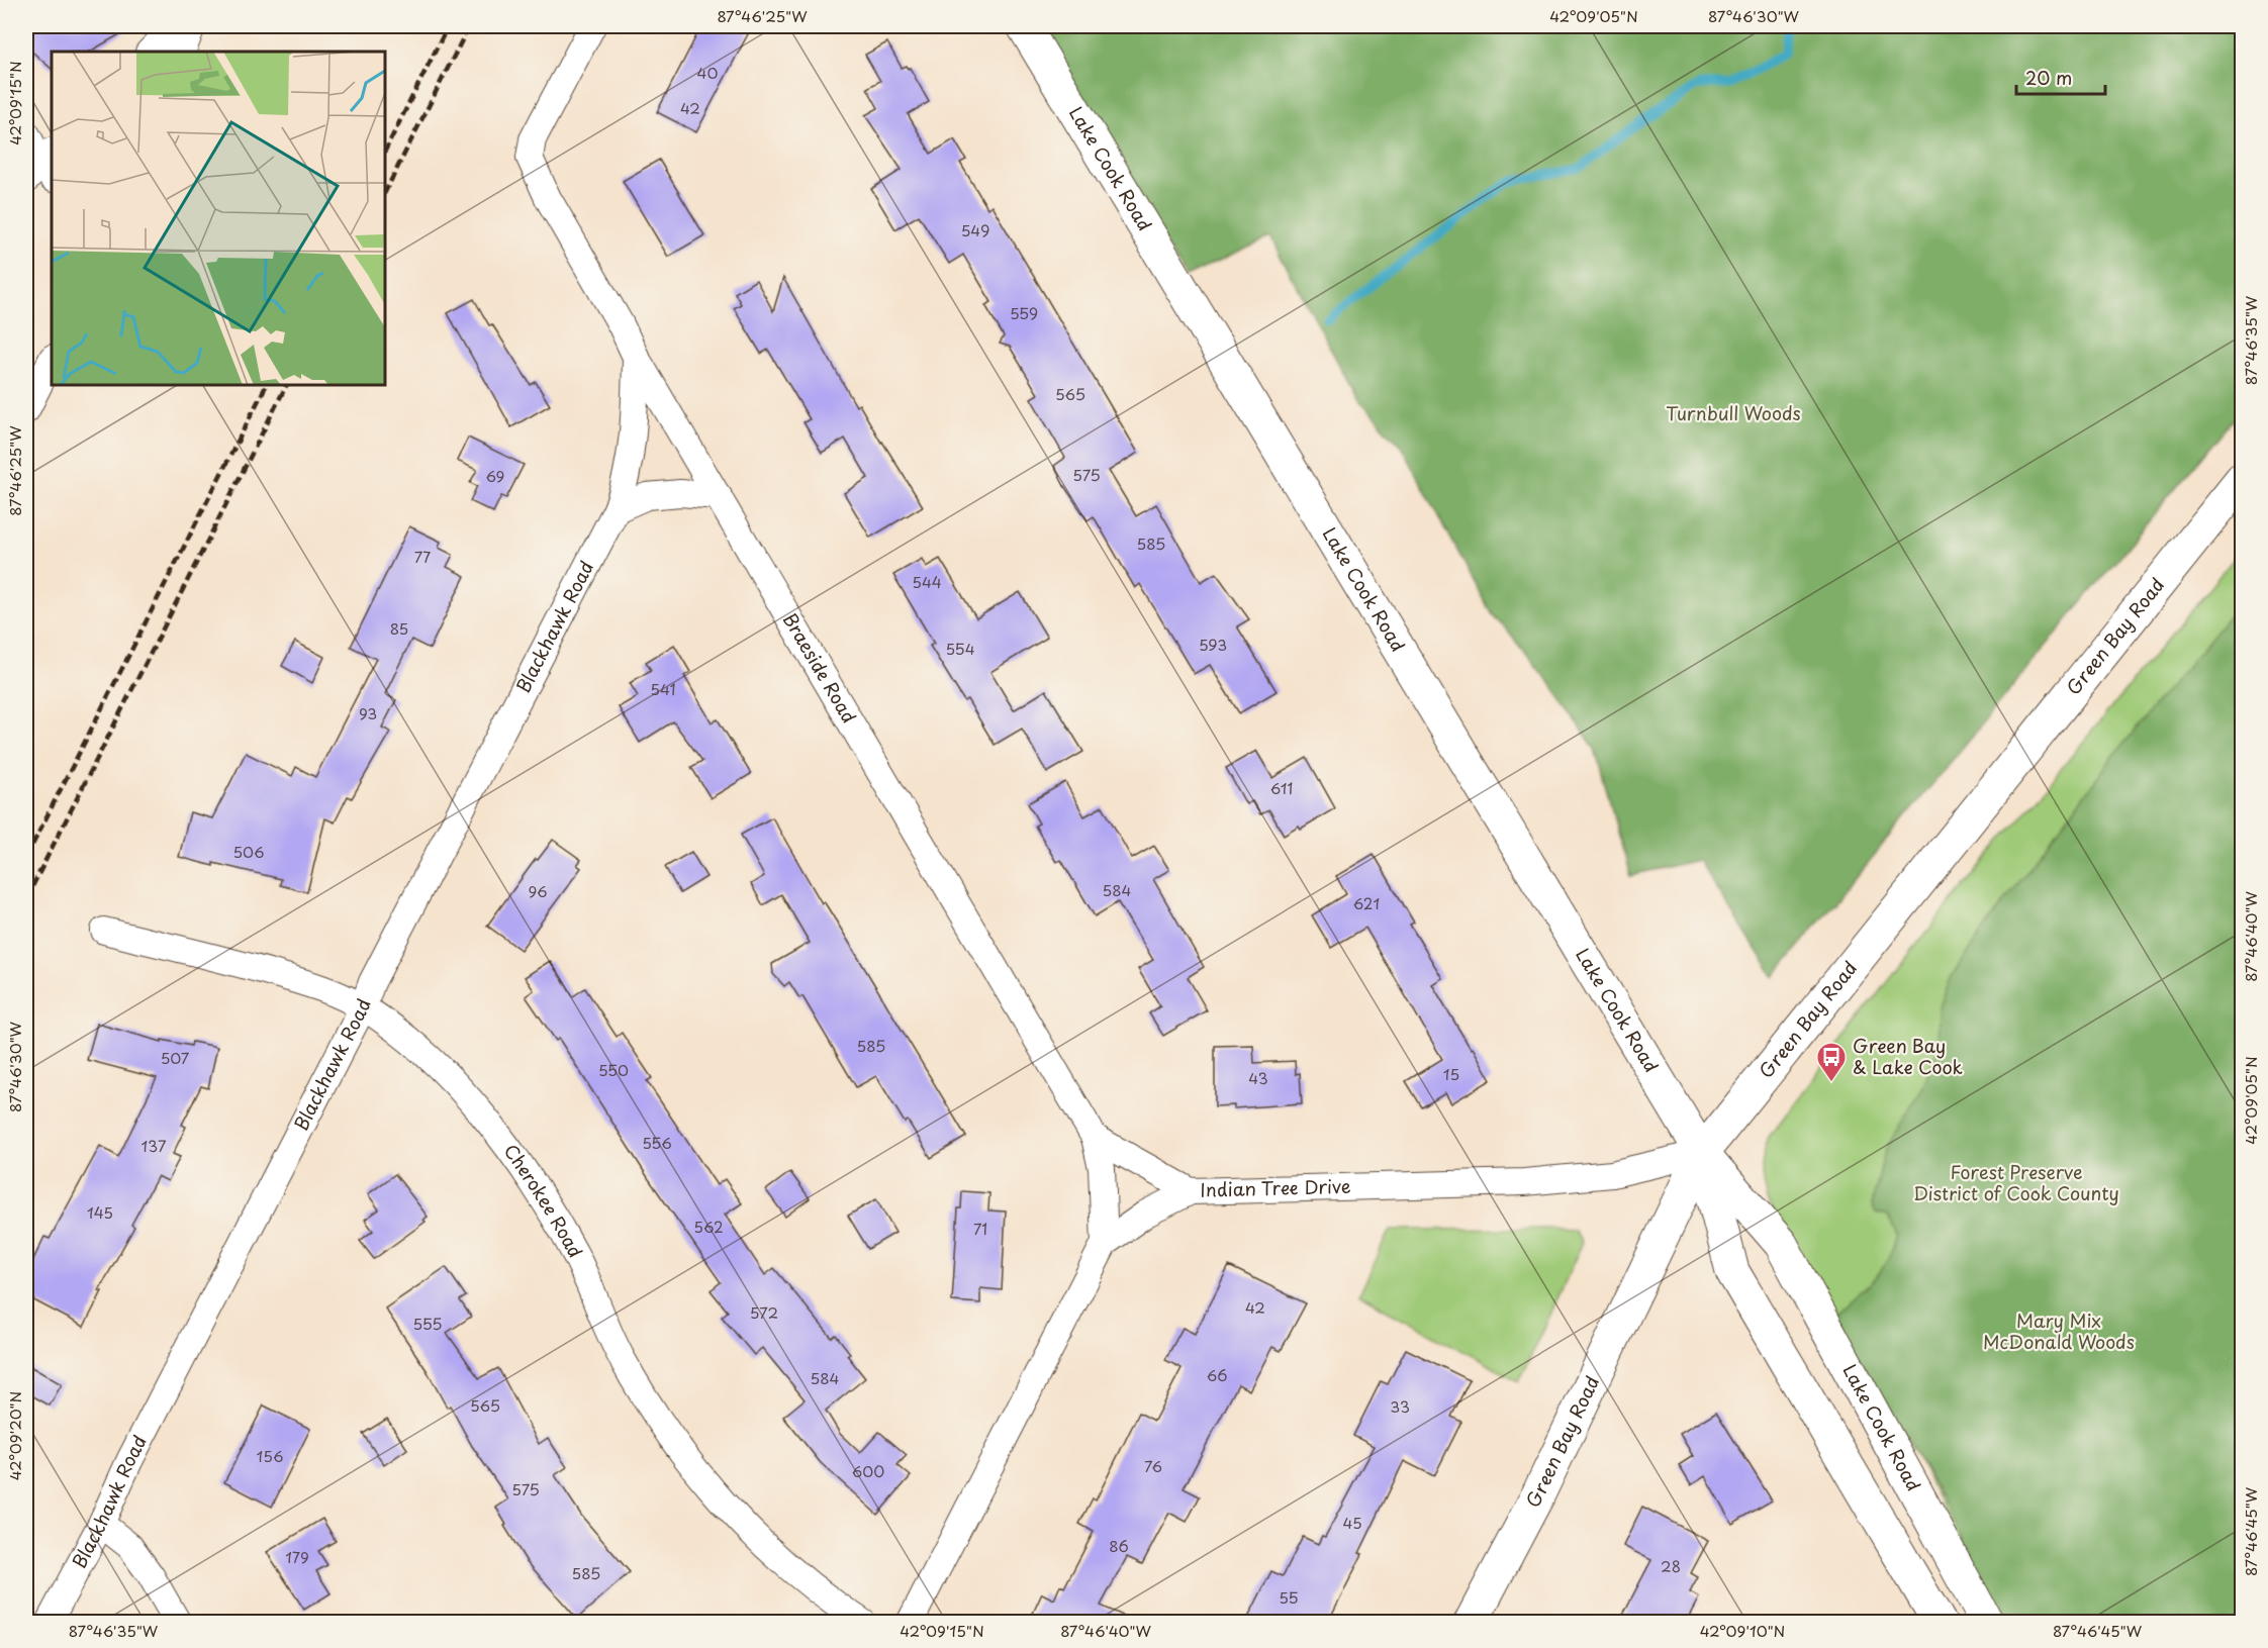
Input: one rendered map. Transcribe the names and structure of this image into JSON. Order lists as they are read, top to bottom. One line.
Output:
{"streets":{"main road":["Lake Cook Road","Green Bay Road"],"street":["Blackhawk Road","Braeside Road","Indian Tree Drive","Cherokee Road"]},"crossings":[["Lake Cook Road","Green Bay Road"],["Lake Cook Road","Indian Tree Drive"],["Blackhawk Road","Braeside Road"],["Blackhawk Road","Cherokee Road"],["Green Bay Road","Indian Tree Drive"],["Braeside Road","Indian Tree Drive"]],"parks":["Turnbull Woods","Forest Preserve District of Cook County","Mary Mix McDonald Woods"],"places":{"bus stop":["Green Bay & Lake Cook"]},"house_numbers":["40","42","549","559","565","575","69","585","77","544","85","593","554","541","93","611","506","584","96","621","585","507","550","15","43","556","137","145","562","71","42","572","555","66","584","565","33","156","76","600","575","45","86","179","28","585","55"],"scale_bar":"20 m","coordinates":["87°46'25\"W","42°09'05\"N","87°46'30\"W","42°09'15\"N","87°46'35\"W","87°46'40\"W","42°09'20\"N","87°46'45\"W","42°09'10\"N"]}
